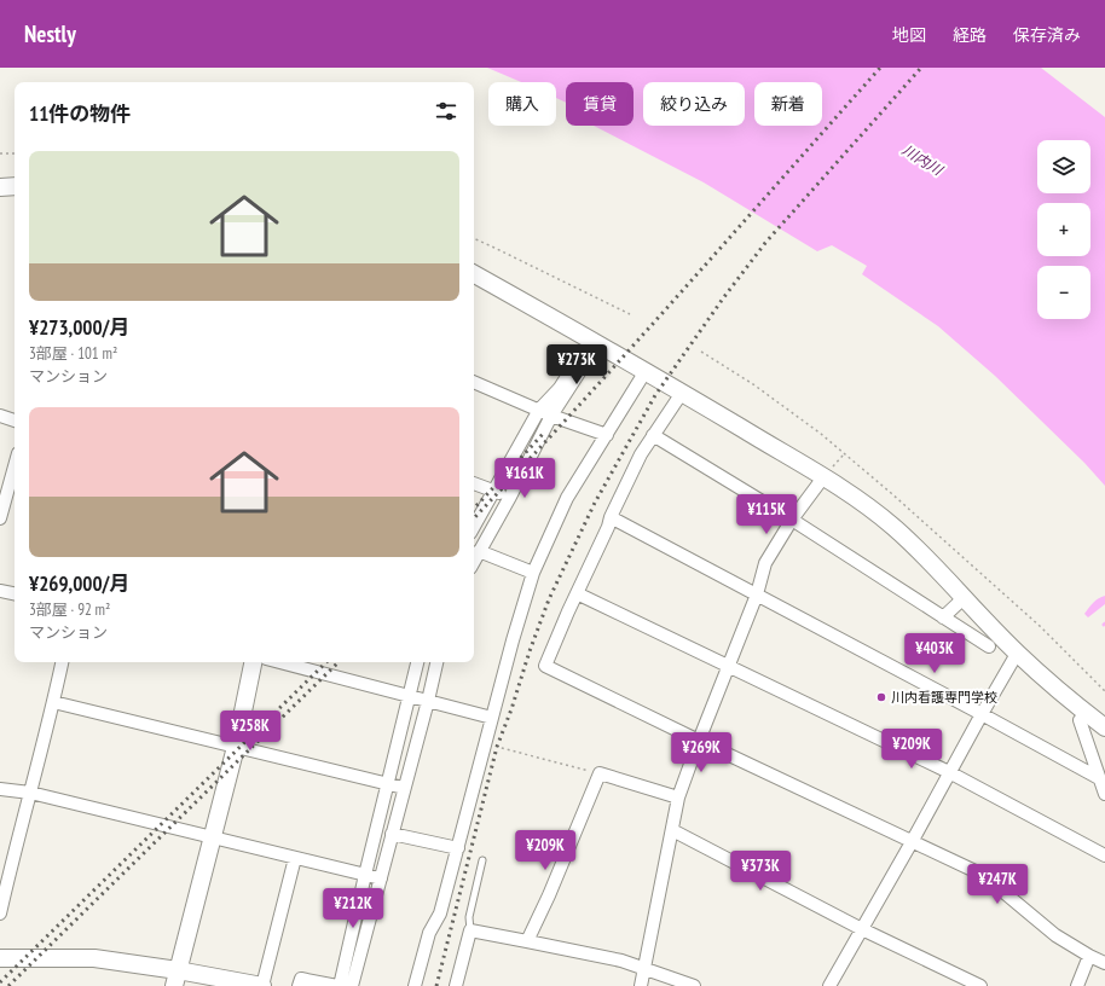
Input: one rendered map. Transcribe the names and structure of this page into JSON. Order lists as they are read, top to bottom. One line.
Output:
{"water":["川内川"],"places":["川内看護専門学校"],"page":{"header":"Nestly","nav":["地図","経路","保存済み"],"chip":["購入","賃貸","絞り込み","新着"],"heading":"11件の物件","map_buttons":["+","−"],"list":[{"name":"¥273,000/月","note":"3部屋 · 101 m² · マンション"},{"name":"¥269,000/月","note":"3部屋 · 92 m² · マンション"}],"price":["¥273K","¥161K","¥115K","¥403K","¥258K","¥209K","¥269K","¥209K","¥373K","¥247K","¥212K"]}}
